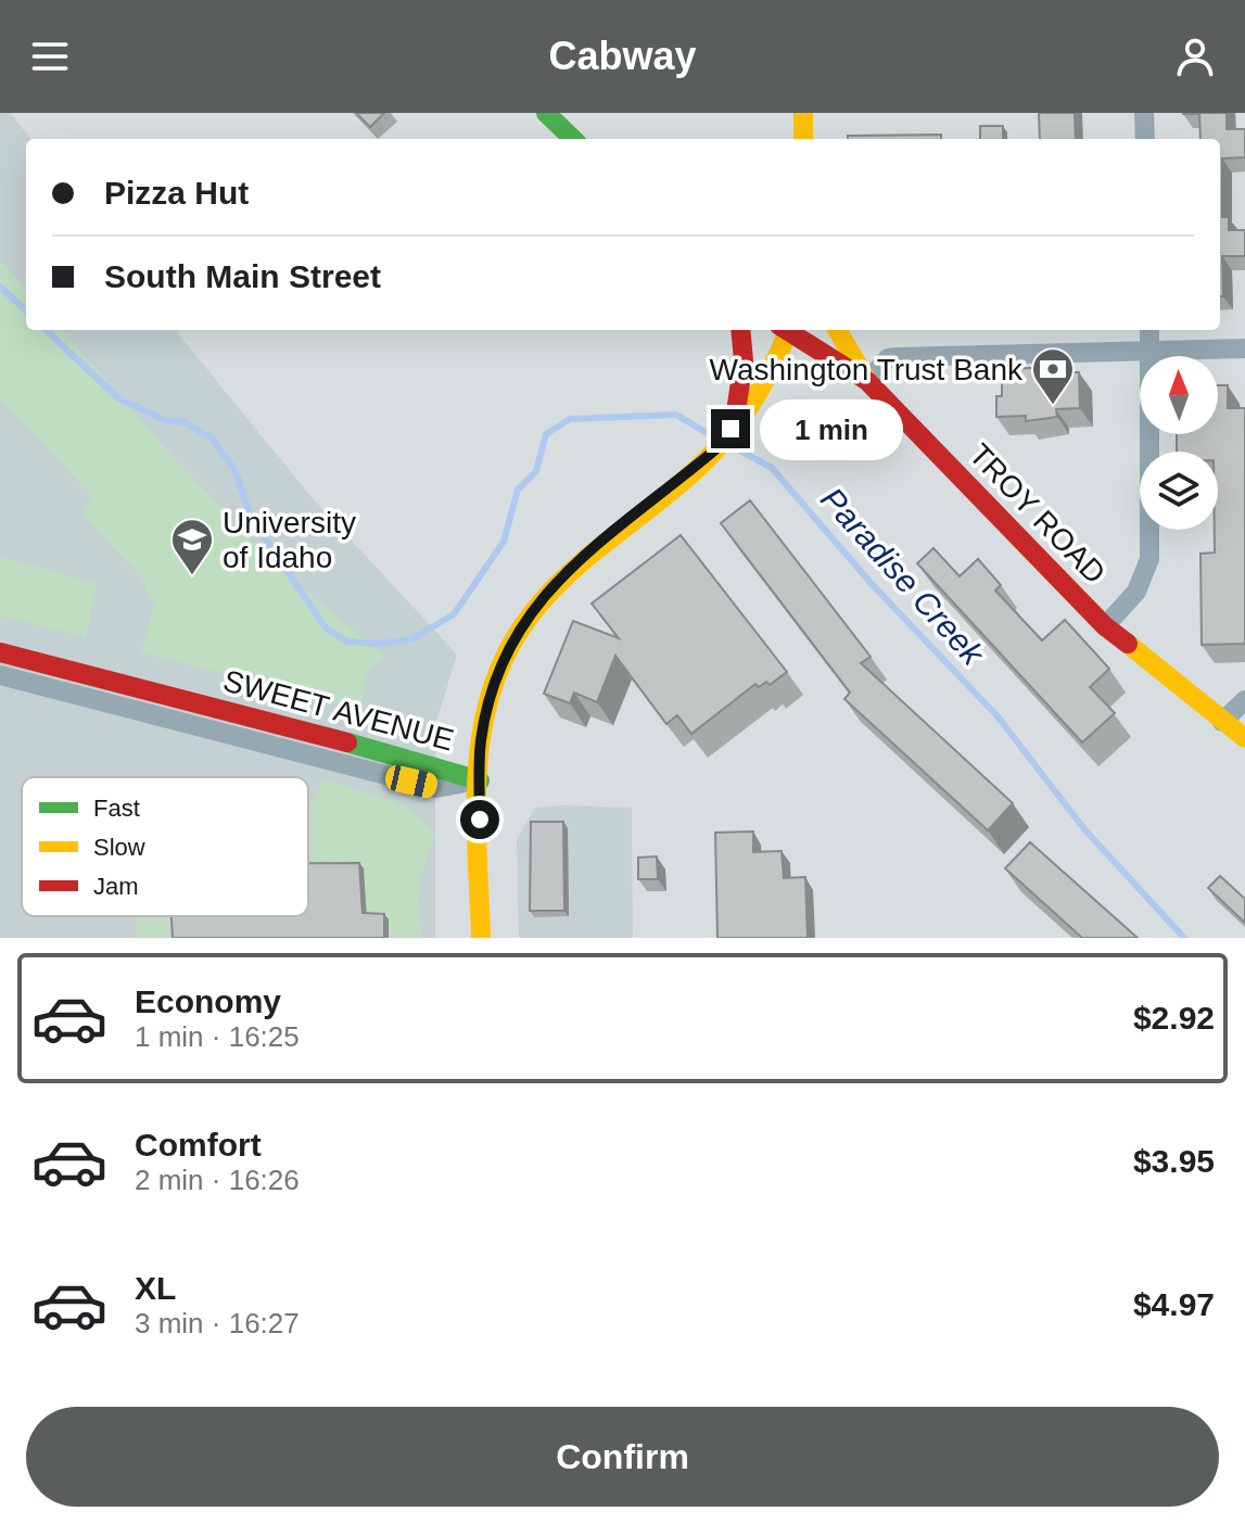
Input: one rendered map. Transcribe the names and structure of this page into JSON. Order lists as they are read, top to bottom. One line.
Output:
{"streets":{"main road":["TROY ROAD","SWEET AVENUE"]},"water":["Paradise Creek"],"places":{"bank":["Washington Trust Bank"],"school or university":["University of Idaho"]},"legend":["Fast","Slow","Jam"],"north":"top","page":{"header":"Cabway","banner":["Pizza Hut","South Main Street"],"bubble":"1 min","list":[{"name":"Economy","note":"1 min · 16:25","value":"$2.92"},{"name":"Comfort","note":"2 min · 16:26","value":"$3.95"},{"name":"XL","note":"3 min · 16:27","value":"$4.97"}],"buttons":"Confirm"}}
